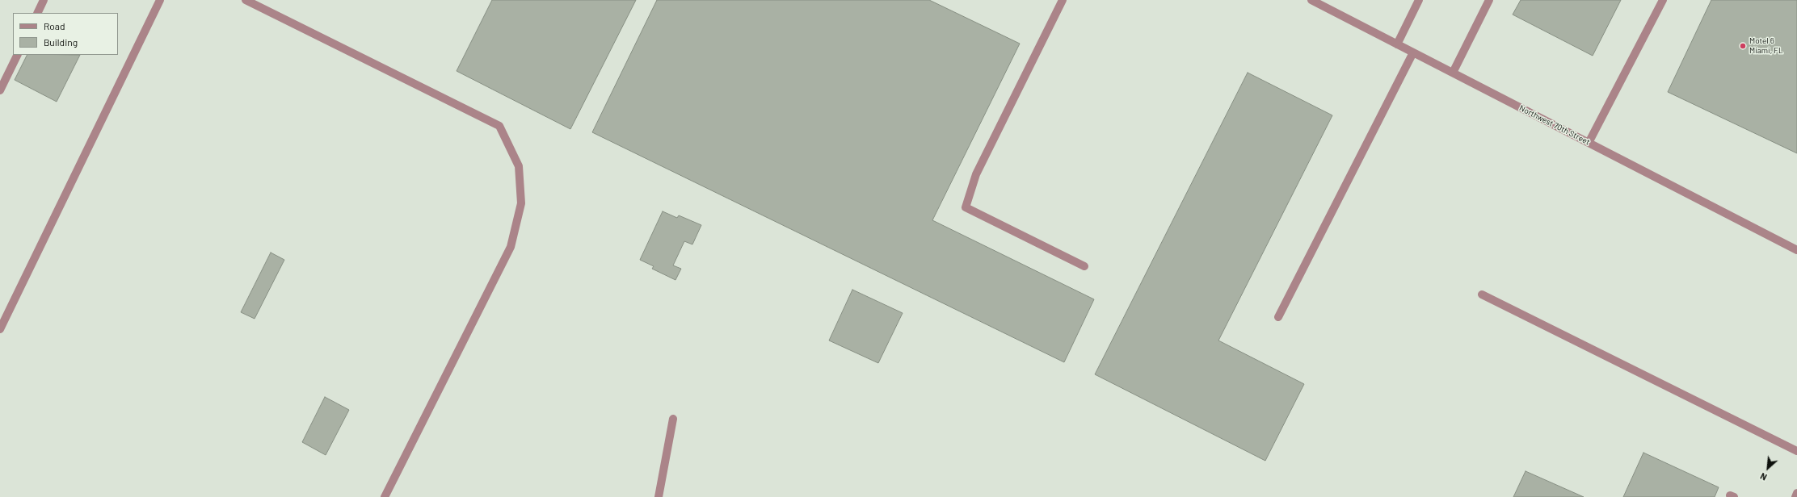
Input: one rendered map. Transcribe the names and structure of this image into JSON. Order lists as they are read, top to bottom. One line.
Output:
{"streets":{"street":["Northwest 70th Street"]},"places":["Motel 6 Miami, FL"],"legend":["Road","Building"],"north":"bottom left"}
